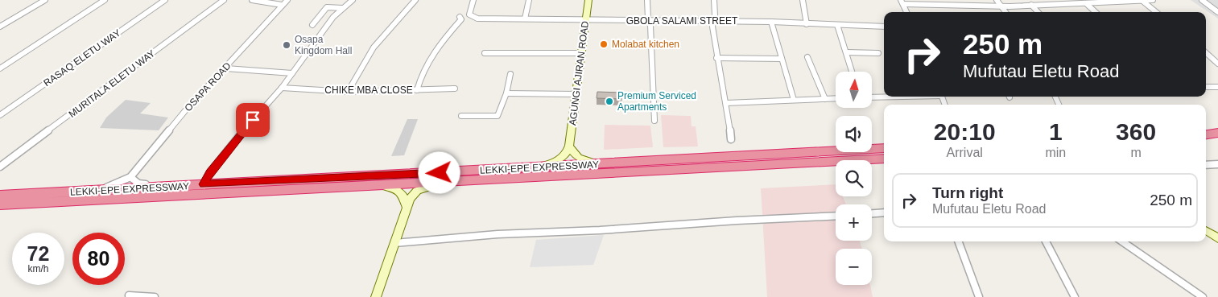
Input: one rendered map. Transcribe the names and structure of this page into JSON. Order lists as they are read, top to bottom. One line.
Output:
{"streets":{"highway":["LEKKI-EPE EXPRESSWAY"],"street":["GBOLA SALAMI STREET","RASAQ ELETU WAY","AGUNGI AJIRAN ROAD","MURITALA ELETU WAY","OSAPA ROAD","CHIKE MBA CLOSE"]},"crossings":[["GBOLA SALAMI STREET","AGUNGI AJIRAN ROAD"]],"places":["Molabat kitchen","Osapa Kingdom Hall","Premium Serviced Apartments"],"north":"top","page":{"turn":["250 m","Mufutau Eletu Road"],"map_buttons":["+","−"],"eta":["20:10","Arrival","1","min","360","m"],"list":[{"name":"Turn right","note":"Mufutau Eletu Road","value":"250 m"}],"speed":"72 km/h","limit":"80"}}
